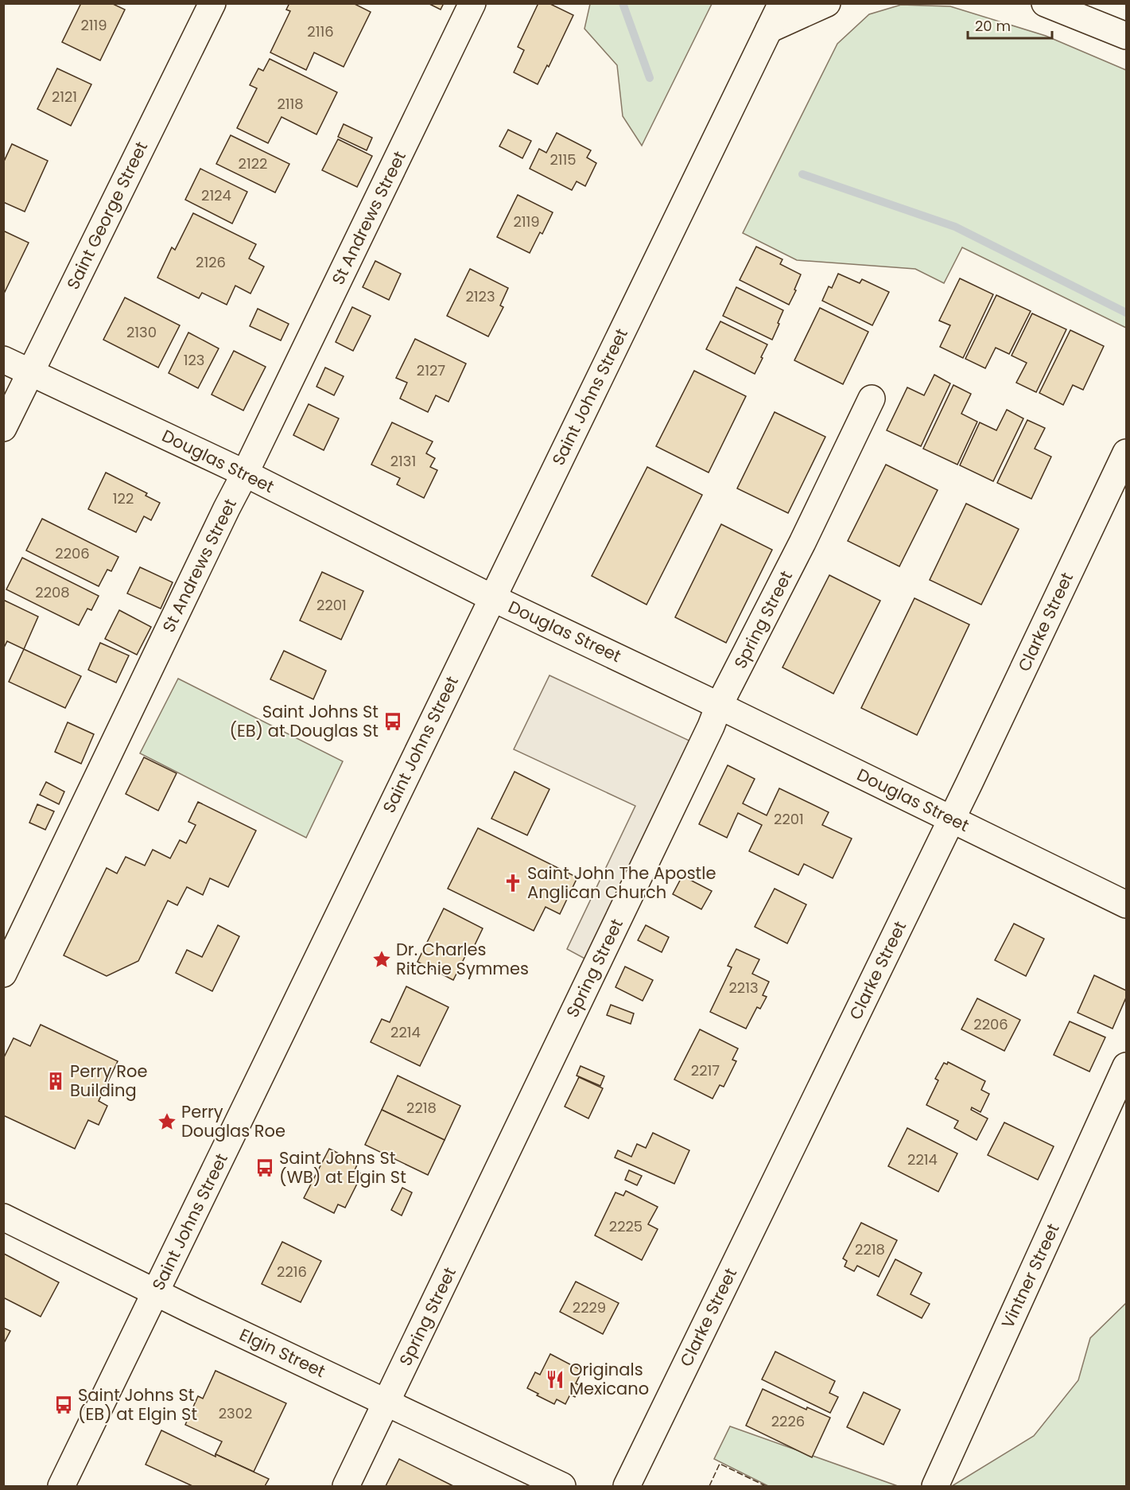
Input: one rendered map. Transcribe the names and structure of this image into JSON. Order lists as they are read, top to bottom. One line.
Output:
{"streets":{"street":["Saint George Street","St Andrews Street","Saint Johns Street","Douglas Street","Spring Street","Clarke Street","Vintner Street","Elgin Street"]},"crossings":[["Saint George Street","Douglas Street"],["St Andrews Street","Douglas Street"],["Saint Johns Street","Douglas Street"],["Saint Johns Street","Elgin Street"],["Douglas Street","Spring Street"],["Douglas Street","Clarke Street"],["Spring Street","Elgin Street"]],"places":{"bus stop":["Saint Johns St (EB) at Douglas St","Saint Johns St (WB) at Elgin St","Saint Johns St (EB) at Elgin St"],"church":["Saint John The Apostle Anglican Church"],"place":["Dr. Charles Ritchie Symmes","Perry Douglas Roe"],"building":["Perry Roe Building"],"restaurant":["Originals Mexicano"]},"house_numbers":["2119","2116","2121","2118","2115","2122","2124","2119","2126","2123","2130","123","2127","2131","122","2206","2208","2201","2201","2213","2206","2214","2217","2218","2214","2225","2218","2216","2229","2302","2226"],"scale_bar":"20 m"}
